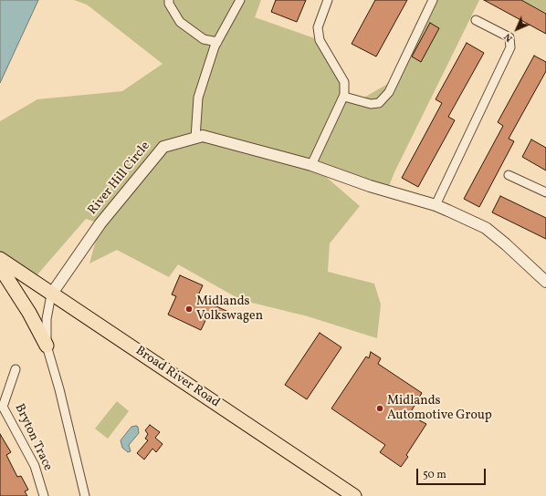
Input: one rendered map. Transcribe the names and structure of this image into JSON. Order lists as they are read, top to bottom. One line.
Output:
{"streets":{"main road":["Broad River Road"],"street":["River Hill Circle","Bryton Trace"]},"crossings":[["River Hill Circle","Broad River Road"]],"places":["Midlands Volkswagen","Midlands Automotive Group"],"scale_bar":"50 m","north":"bottom left"}
